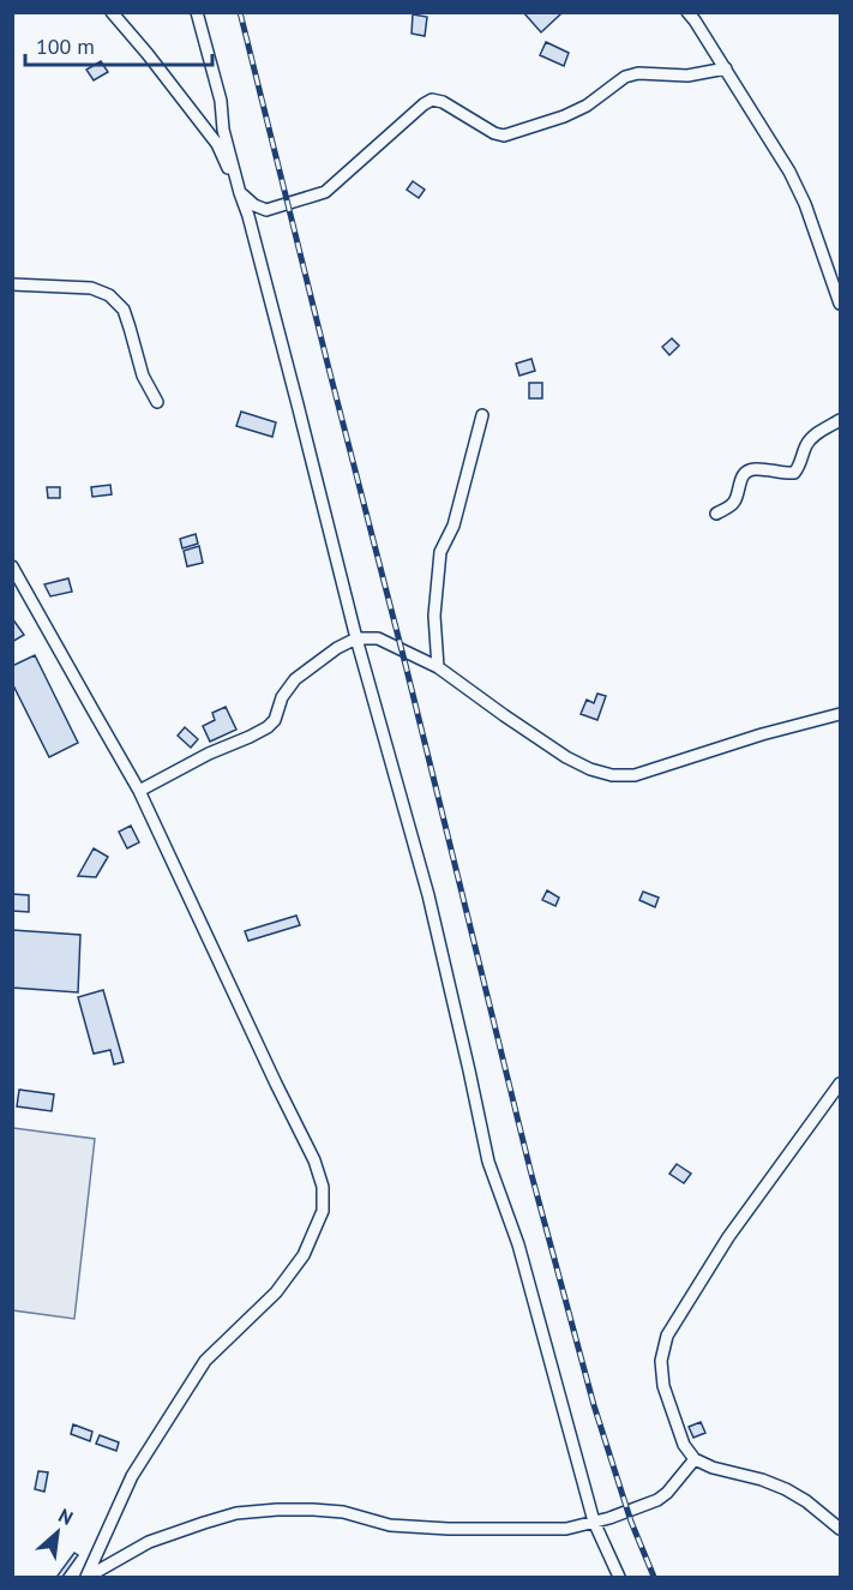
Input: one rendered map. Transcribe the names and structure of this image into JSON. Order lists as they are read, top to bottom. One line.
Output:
{"scale_bar":"100 m","north":"top right"}
